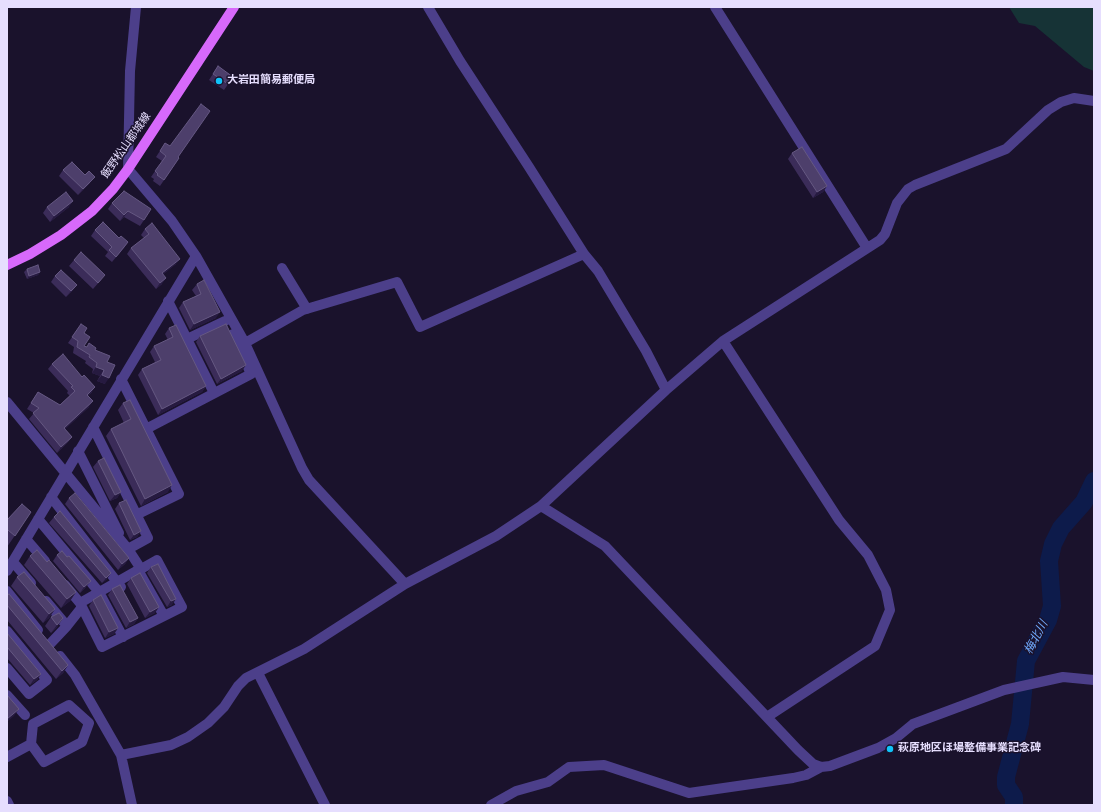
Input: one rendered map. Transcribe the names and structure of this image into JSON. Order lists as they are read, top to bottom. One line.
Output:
{"streets":{"main road":["飯野松山都城線"]},"water":["梅北川"],"places":["大岩田簡易郵便局","萩原地区ほ場整備事業記念碑"]}
